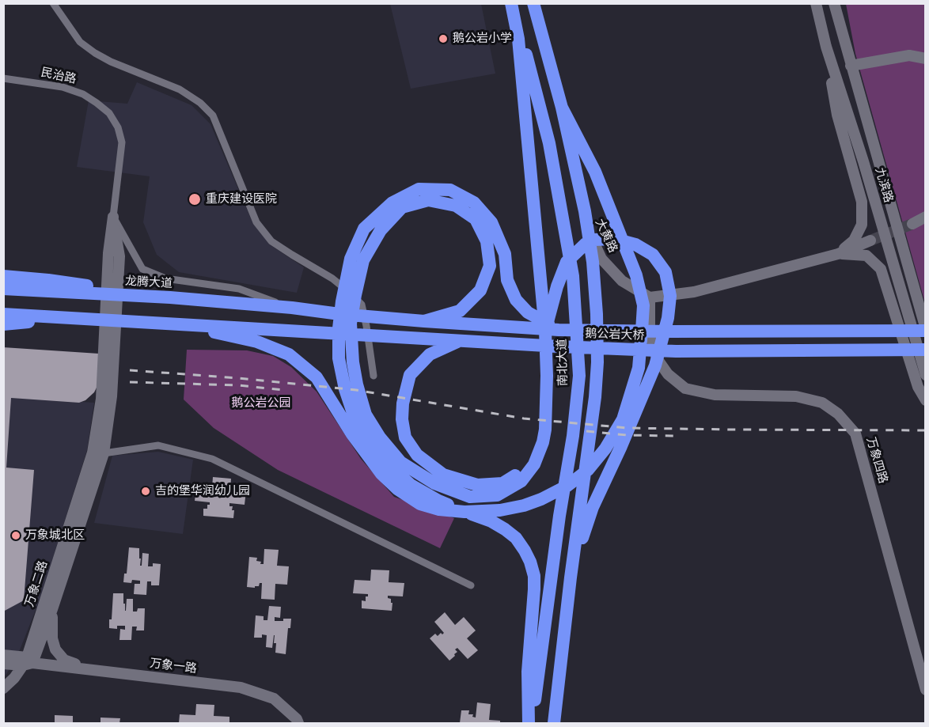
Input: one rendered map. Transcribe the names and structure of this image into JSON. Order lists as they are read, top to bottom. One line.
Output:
{"streets":{"highway":["龙腾大道","鹅公岩大桥","南北大道"],"main road":["九滨路","大黄路","万象四路","万象二路","万象一路"],"street":["民治路"]},"crossings":[["九滨路","鹅公岩大桥"],["大黄路","万象四路"],["龙腾大道","鹅公岩大桥"],["万象二路","万象一路"]],"parks":["鹅公岩公园"],"places":["鹅公岩小学","重庆建设医院","吉的堡华润幼儿园","万象城北区"]}
